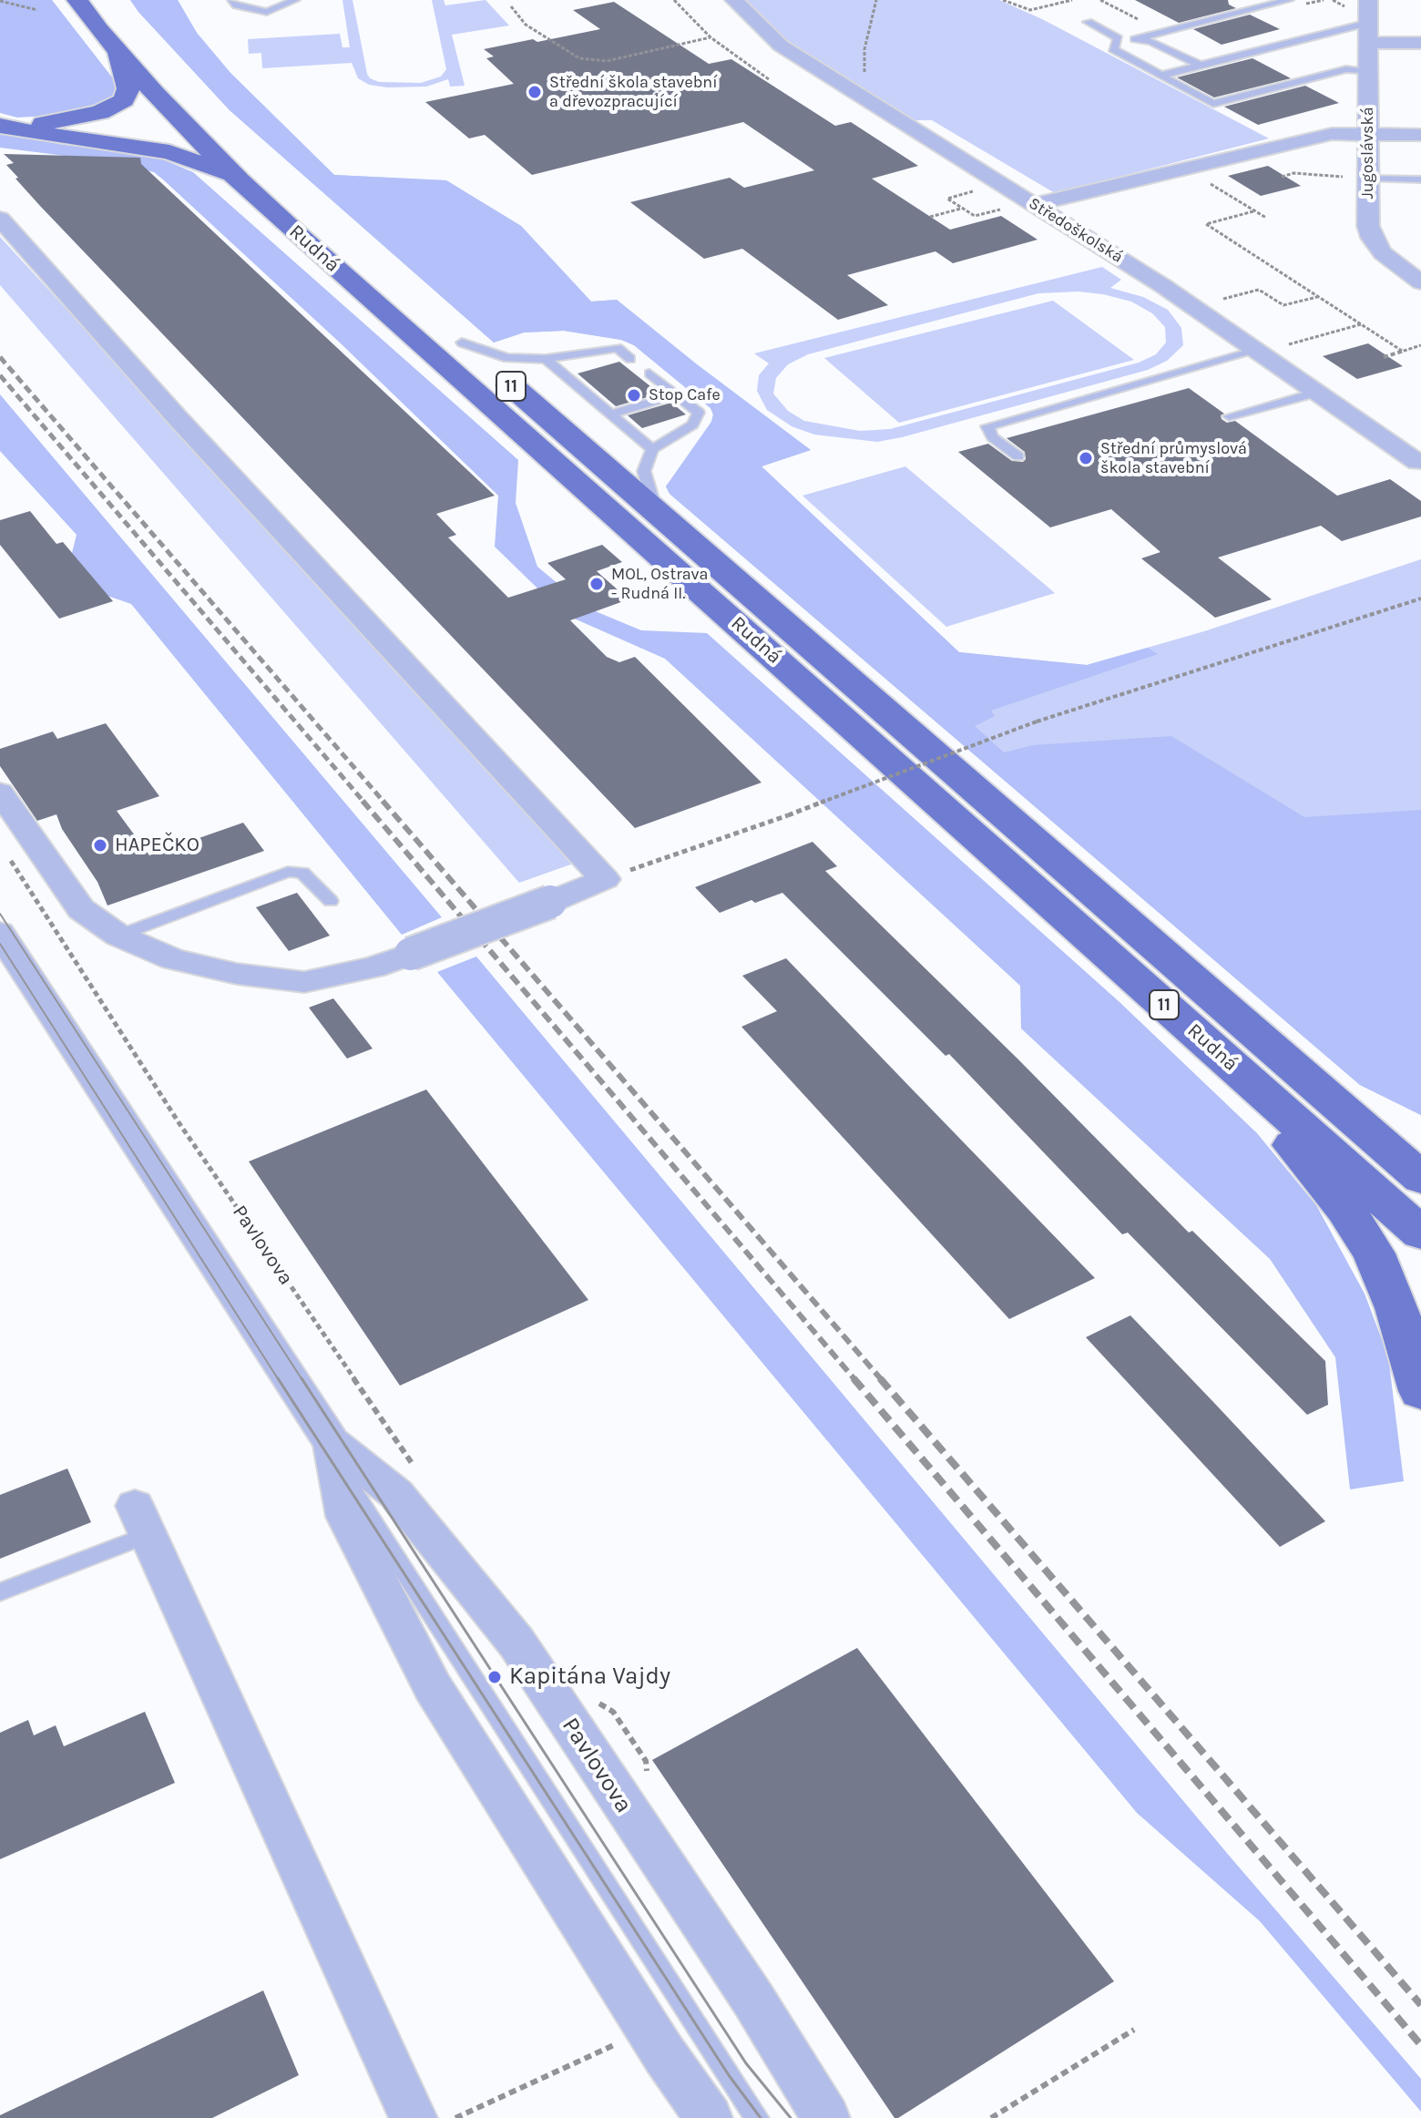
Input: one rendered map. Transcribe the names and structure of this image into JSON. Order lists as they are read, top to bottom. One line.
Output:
{"streets":{"highway":["Rudná","11"],"street":["Jugoslávská","Středoškolská","Pavlovova"]},"places":["Střední škola stavební a dřevozpracující","Stop Cafe","Střední průmyslová škola stavební","MOL, Ostrava - Rudná II.","HAPEČKO","Kapitána Vajdy"]}
